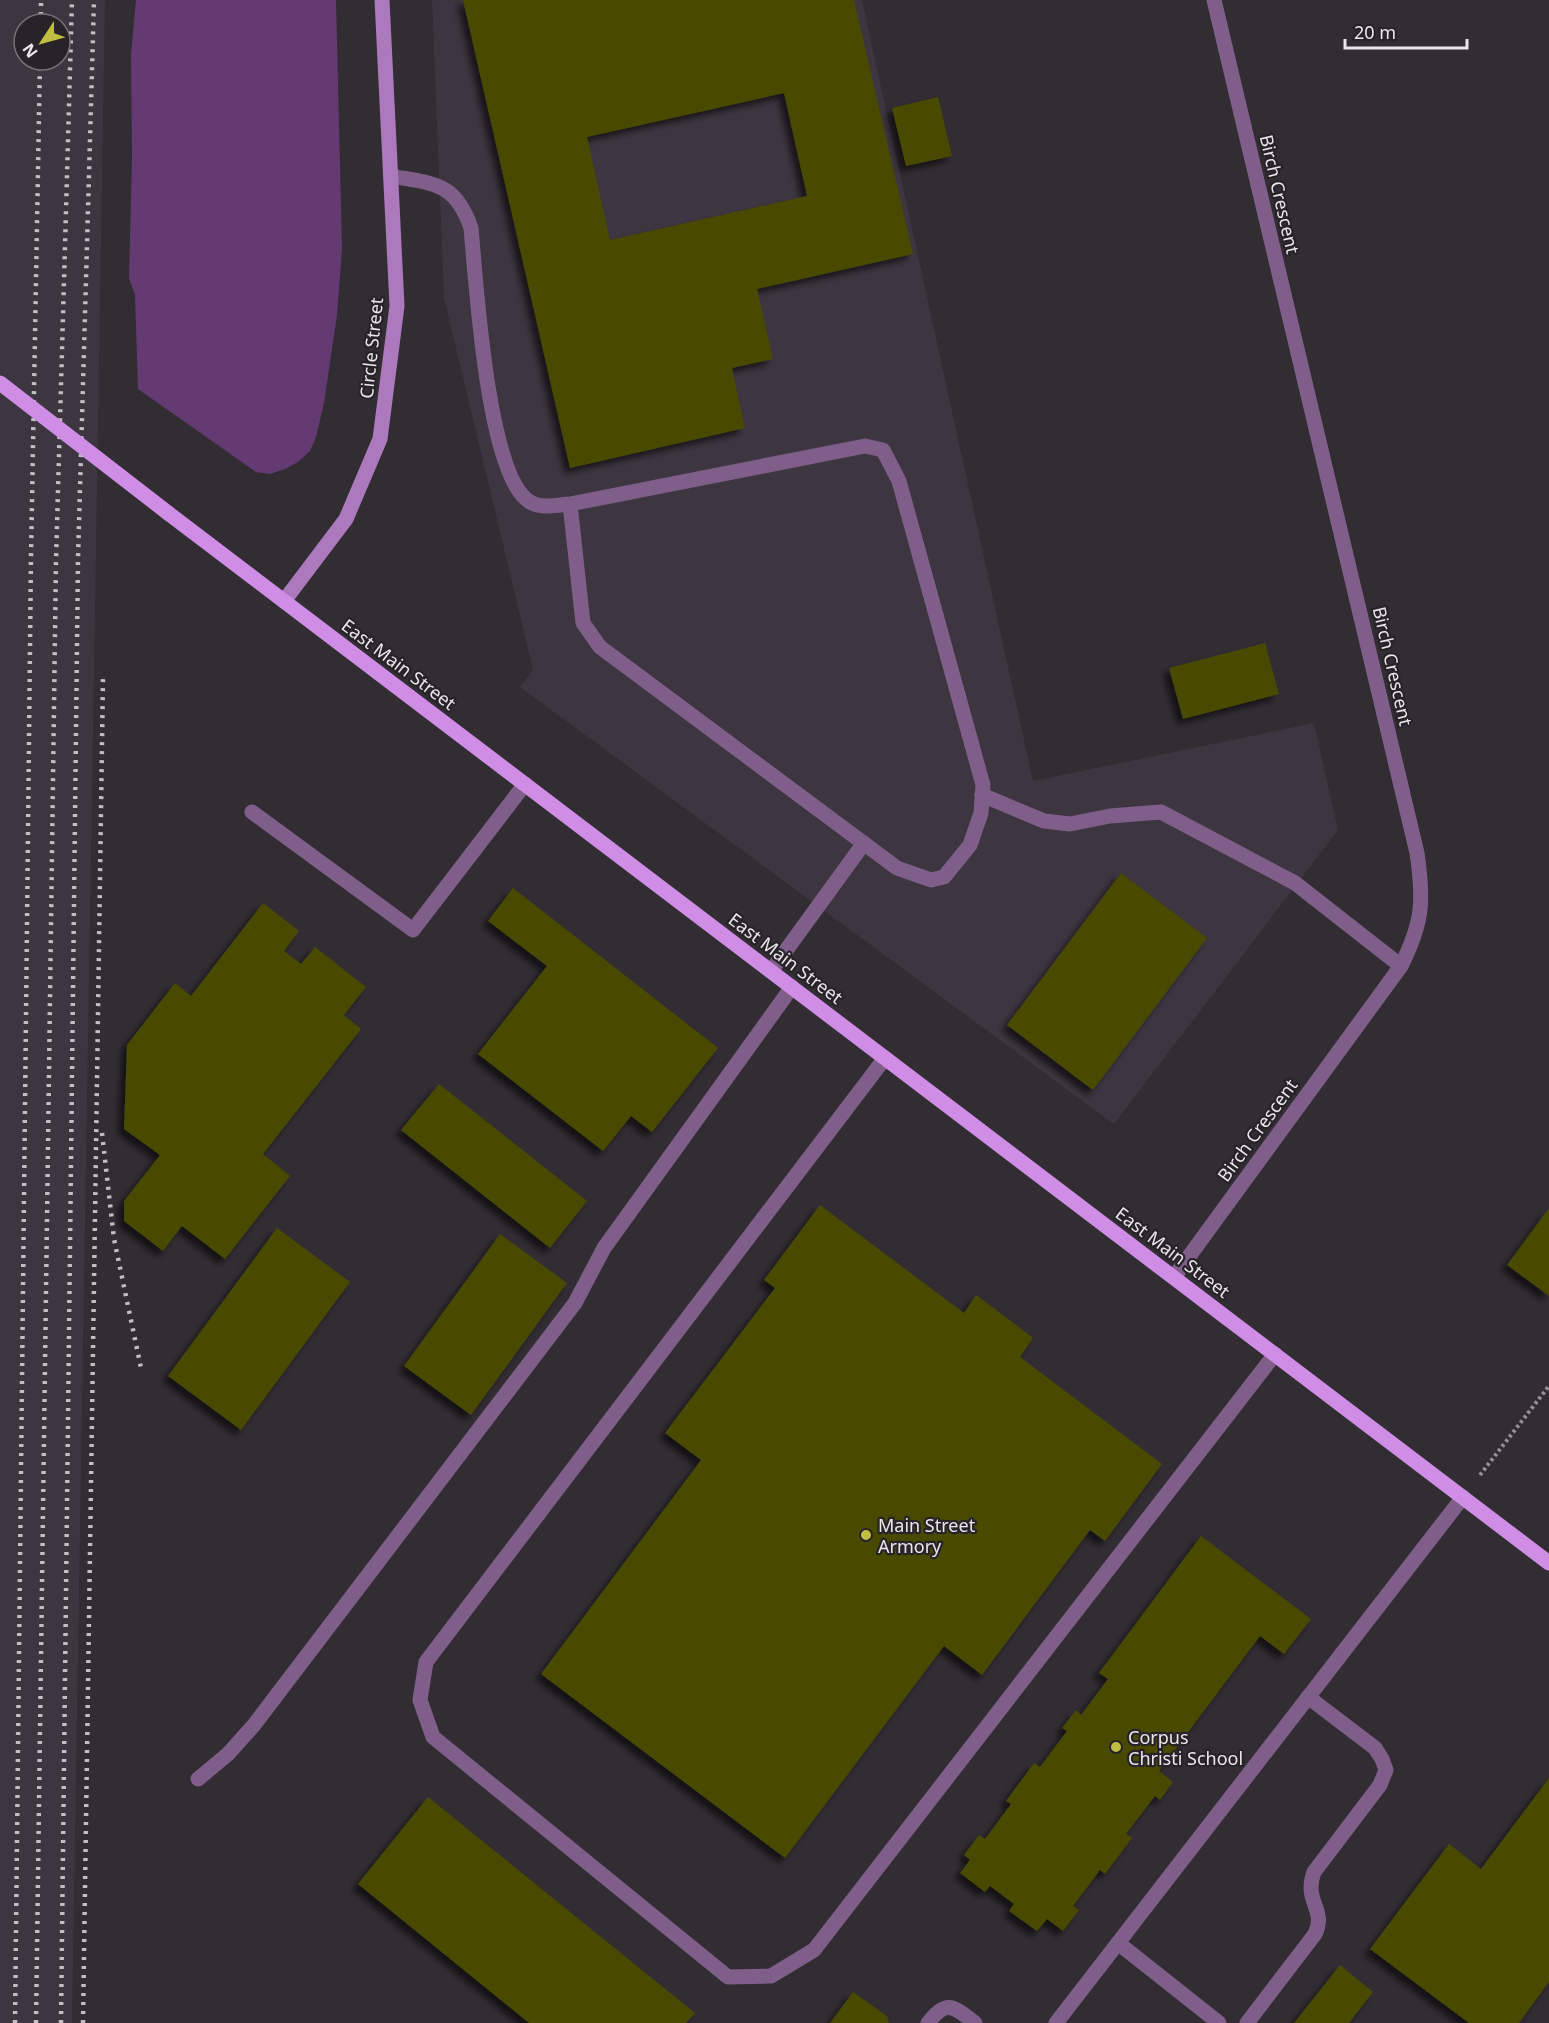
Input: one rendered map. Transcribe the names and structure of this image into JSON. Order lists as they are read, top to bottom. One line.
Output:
{"streets":{"main road":["Circle Street","East Main Street"],"street":["Birch Crescent"]},"crossings":[["Birch Crescent","East Main Street"],["Circle Street","East Main Street"]],"places":["Main Street Armory","Corpus Christi School"],"scale_bar":"20 m","north":"bottom left"}
